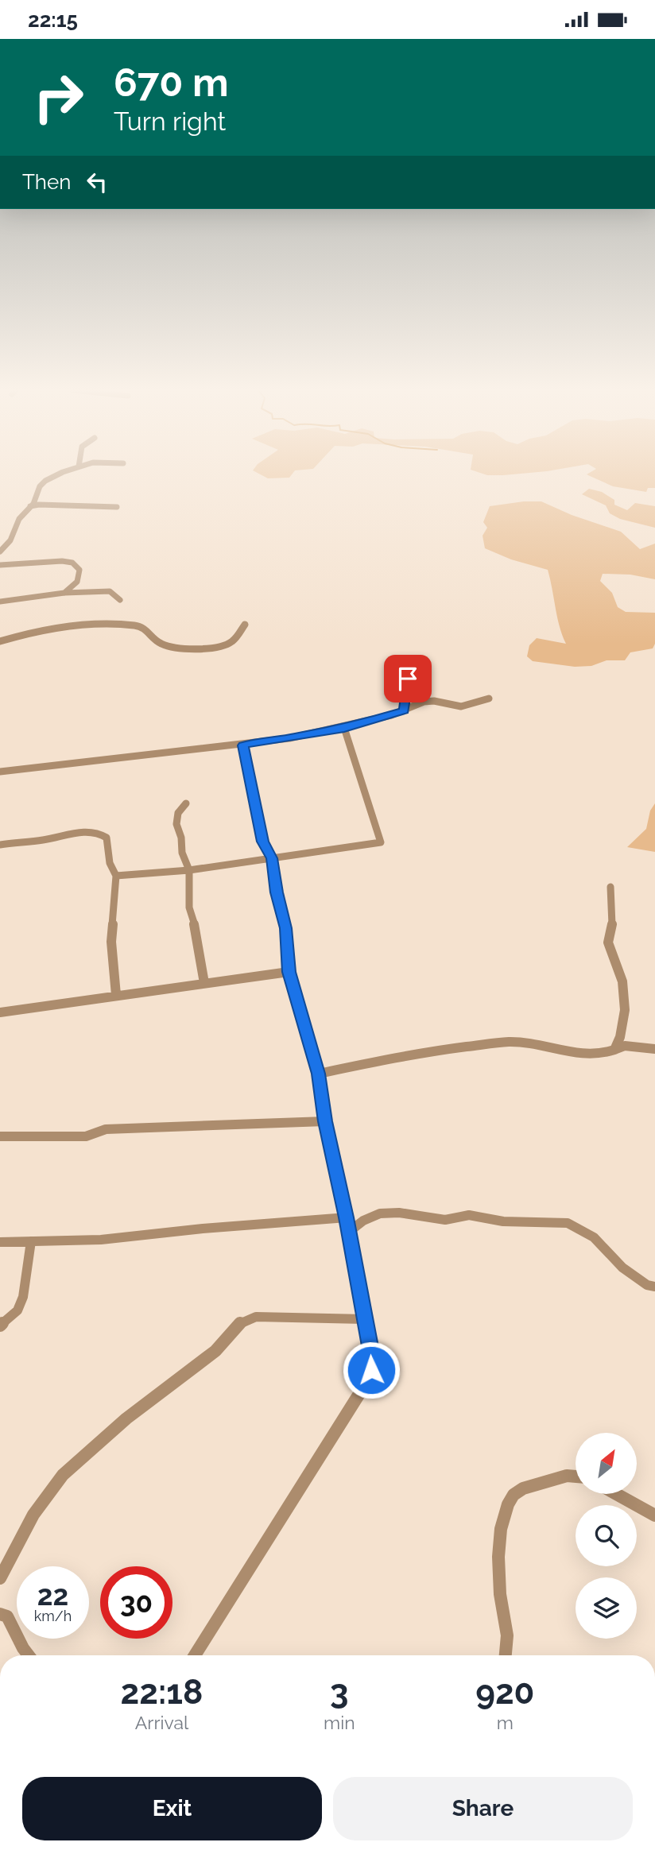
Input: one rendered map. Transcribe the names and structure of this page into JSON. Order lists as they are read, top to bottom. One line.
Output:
{"north":"top right","page":{"status":"22:15","turn":["670 m","Turn right"],"then":"Then","speed":"22 km/h","limit":"30","eta":["22:18","Arrival","3","min","920","m"],"buttons":["Exit","Share"]}}
